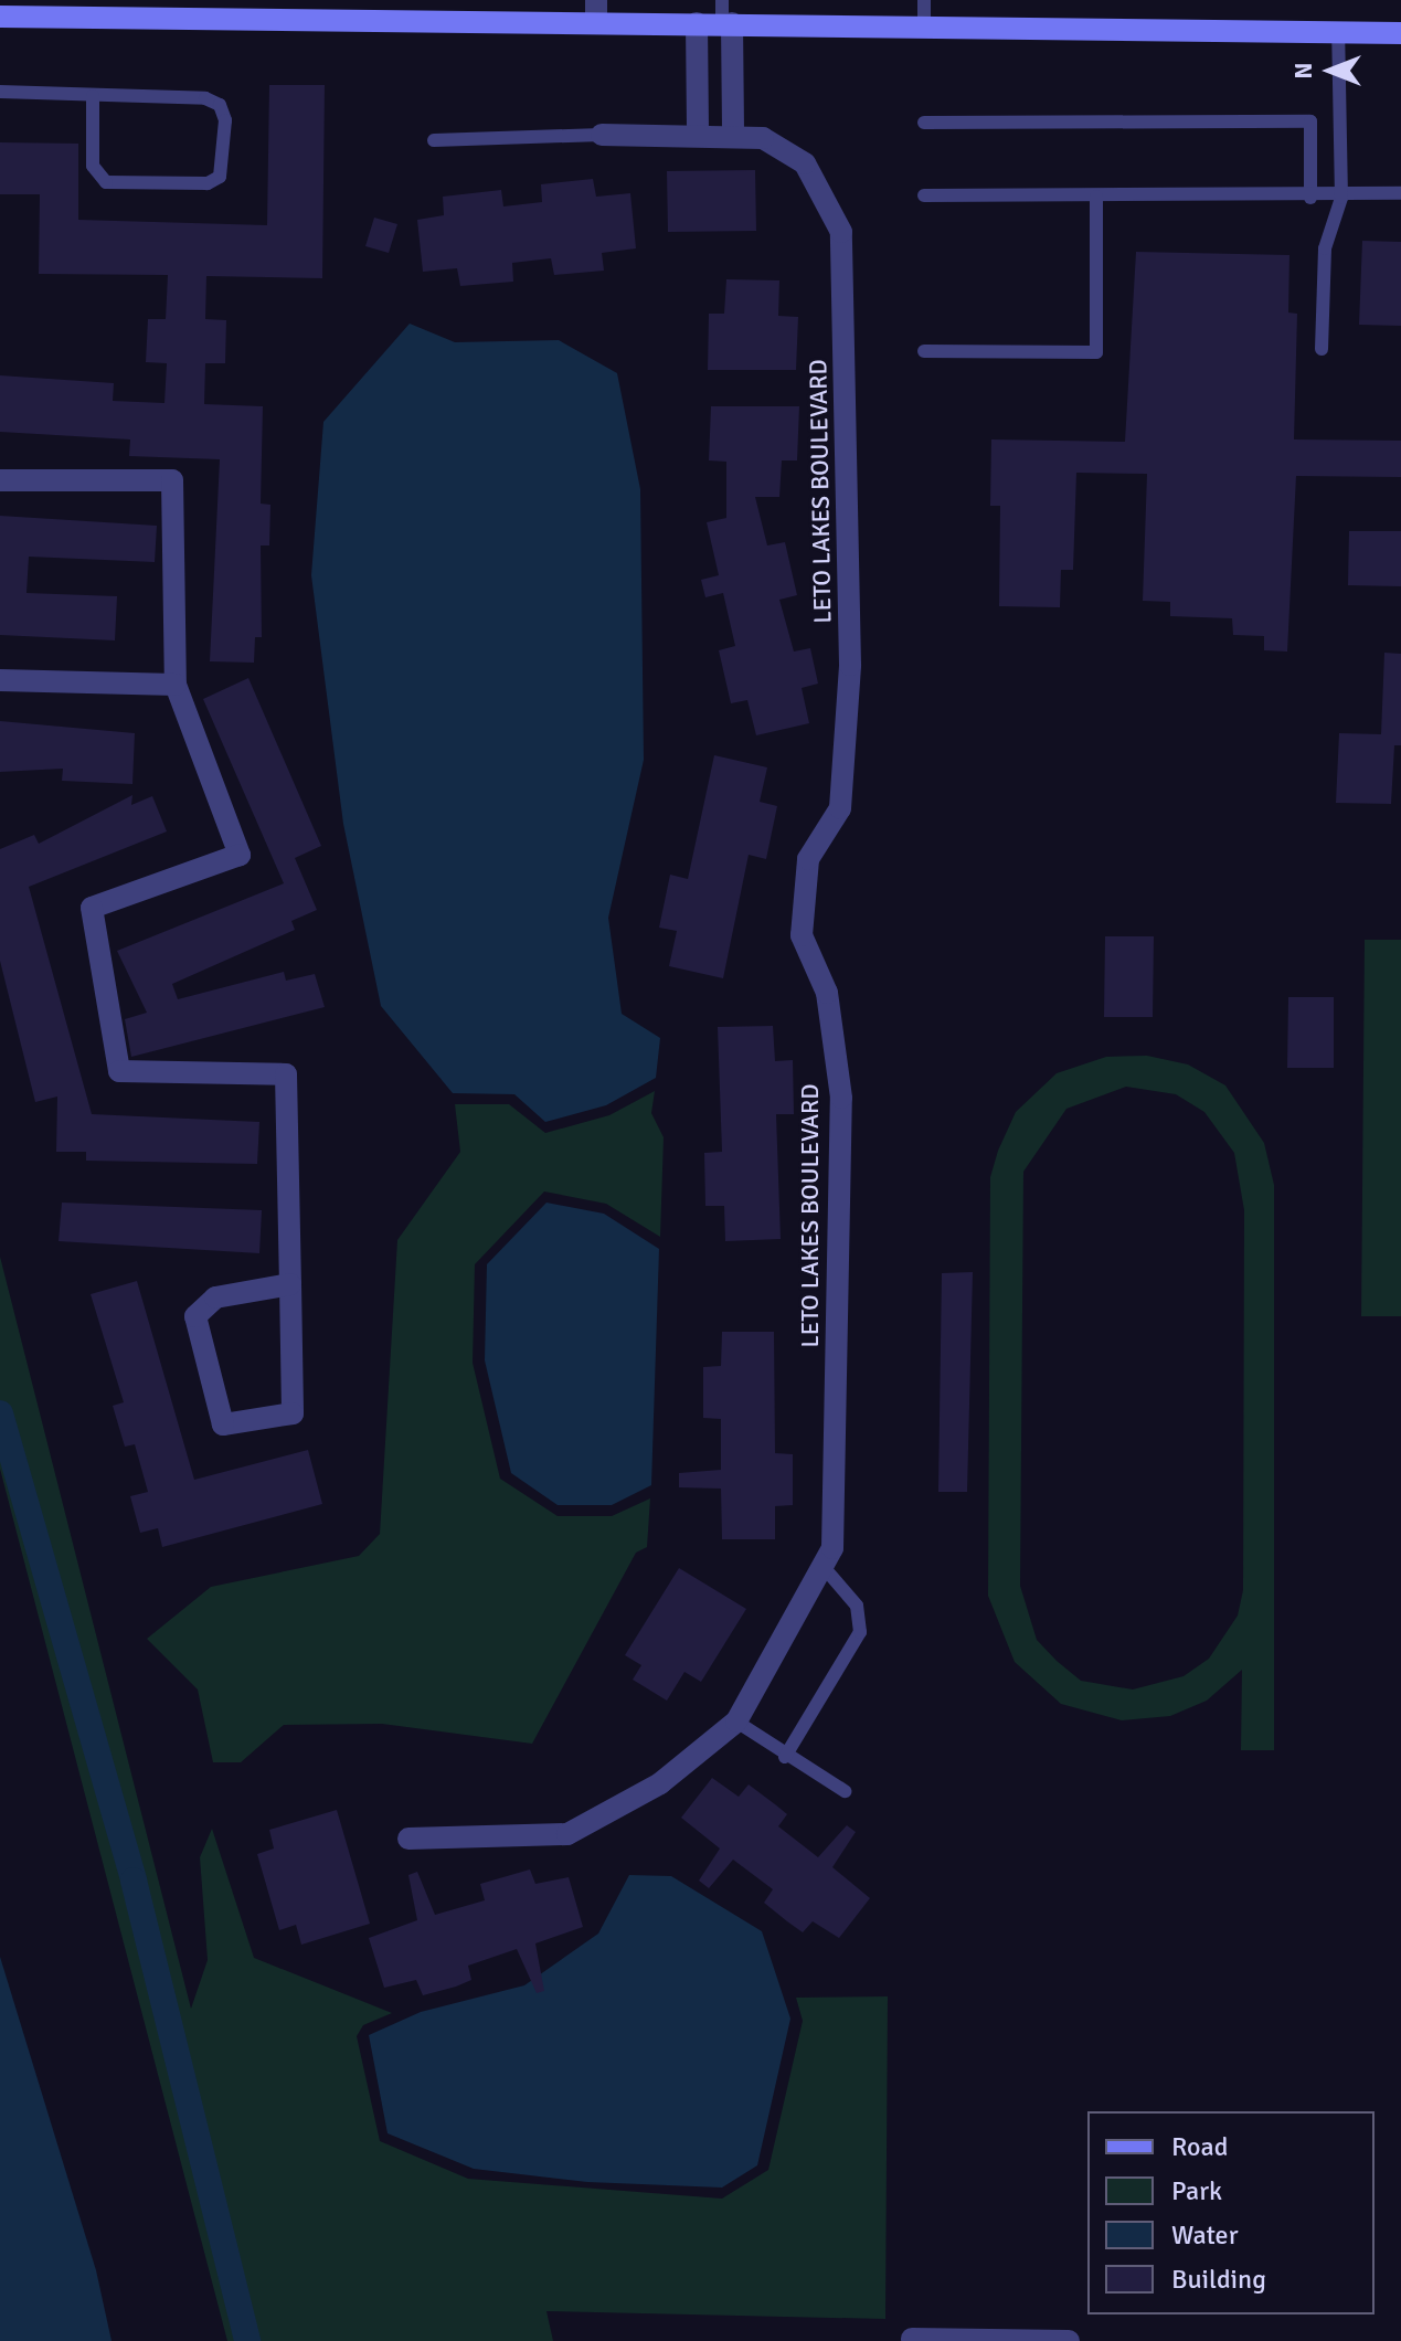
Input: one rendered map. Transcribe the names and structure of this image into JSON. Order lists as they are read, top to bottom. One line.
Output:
{"streets":{"street":["LETO LAKES BOULEVARD"]},"legend":["Road","Park","Water","Building"],"north":"left"}
